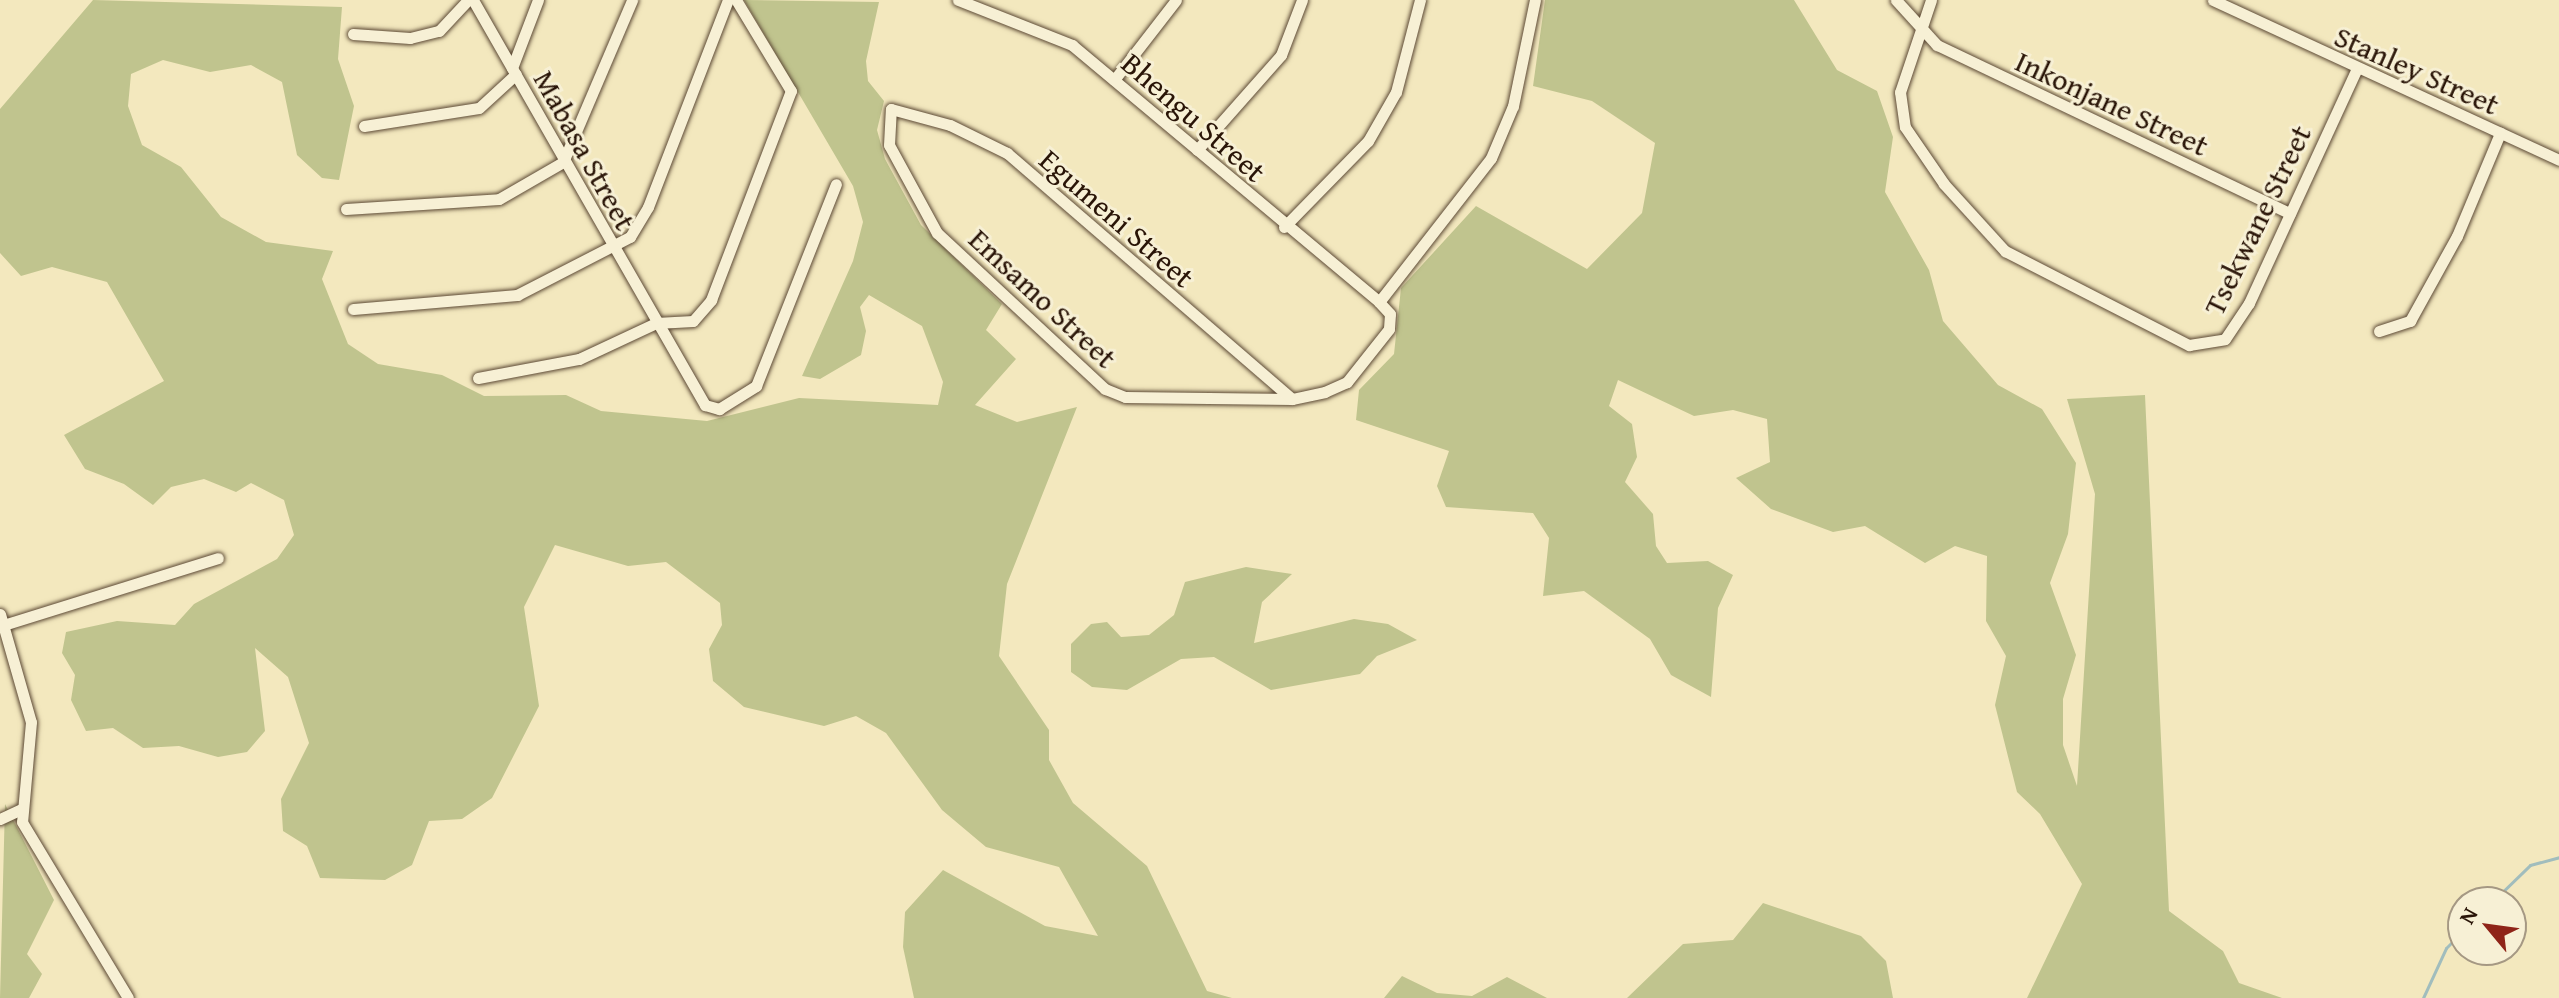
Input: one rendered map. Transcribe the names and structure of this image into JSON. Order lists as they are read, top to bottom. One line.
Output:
{"streets":{"street":["Stanley Street","Inkonjane Street","Bhengu Street","Mabasa Street","Egumeni Street","Tsekwane Street","Emsamo Street"]},"crossings":[["Stanley Street","Tsekwane Street"],["Inkonjane Street","Tsekwane Street"],["Bhengu Street","Emsamo Street"],["Egumeni Street","Emsamo Street"]],"north":"top left"}
